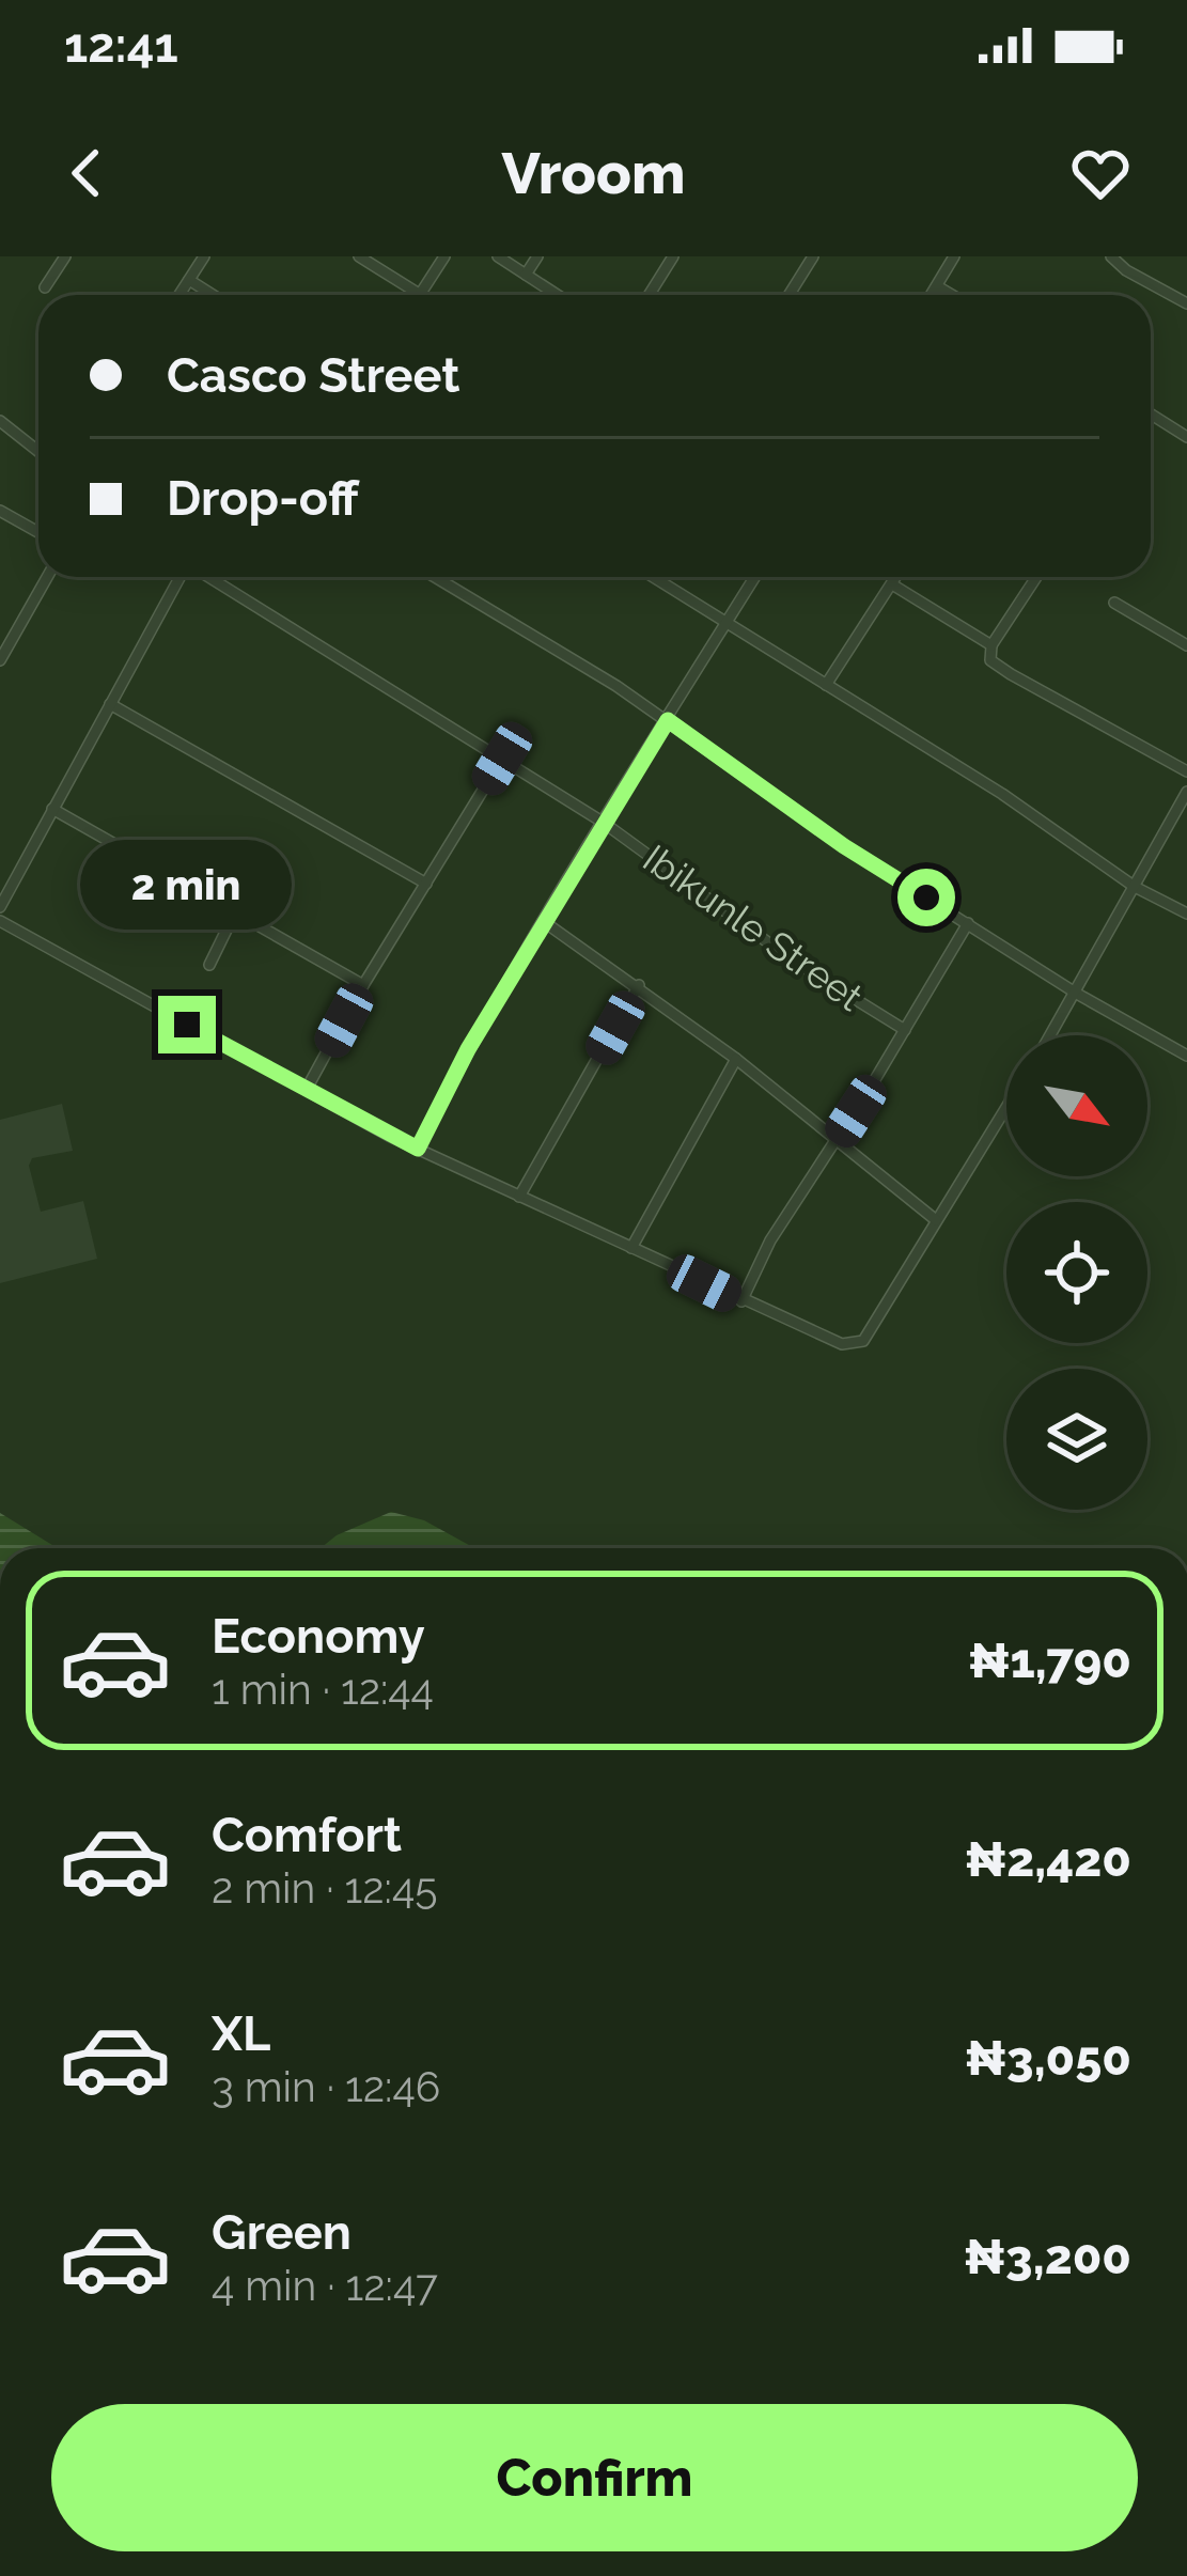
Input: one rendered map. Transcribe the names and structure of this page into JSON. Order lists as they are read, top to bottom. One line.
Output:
{"streets":{"street":["Ibikunle Street"]},"north":"bottom right","page":{"status":"12:41","header":"Vroom","banner":["Casco Street","Drop-off"],"bubble":"2 min","list":[{"name":"Economy","note":"1 min · 12:44","value":"₦1,790"},{"name":"Comfort","note":"2 min · 12:45","value":"₦2,420"},{"name":"XL","note":"3 min · 12:46","value":"₦3,050"},{"name":"Green","note":"4 min · 12:47","value":"₦3,200"}],"buttons":"Confirm"}}
